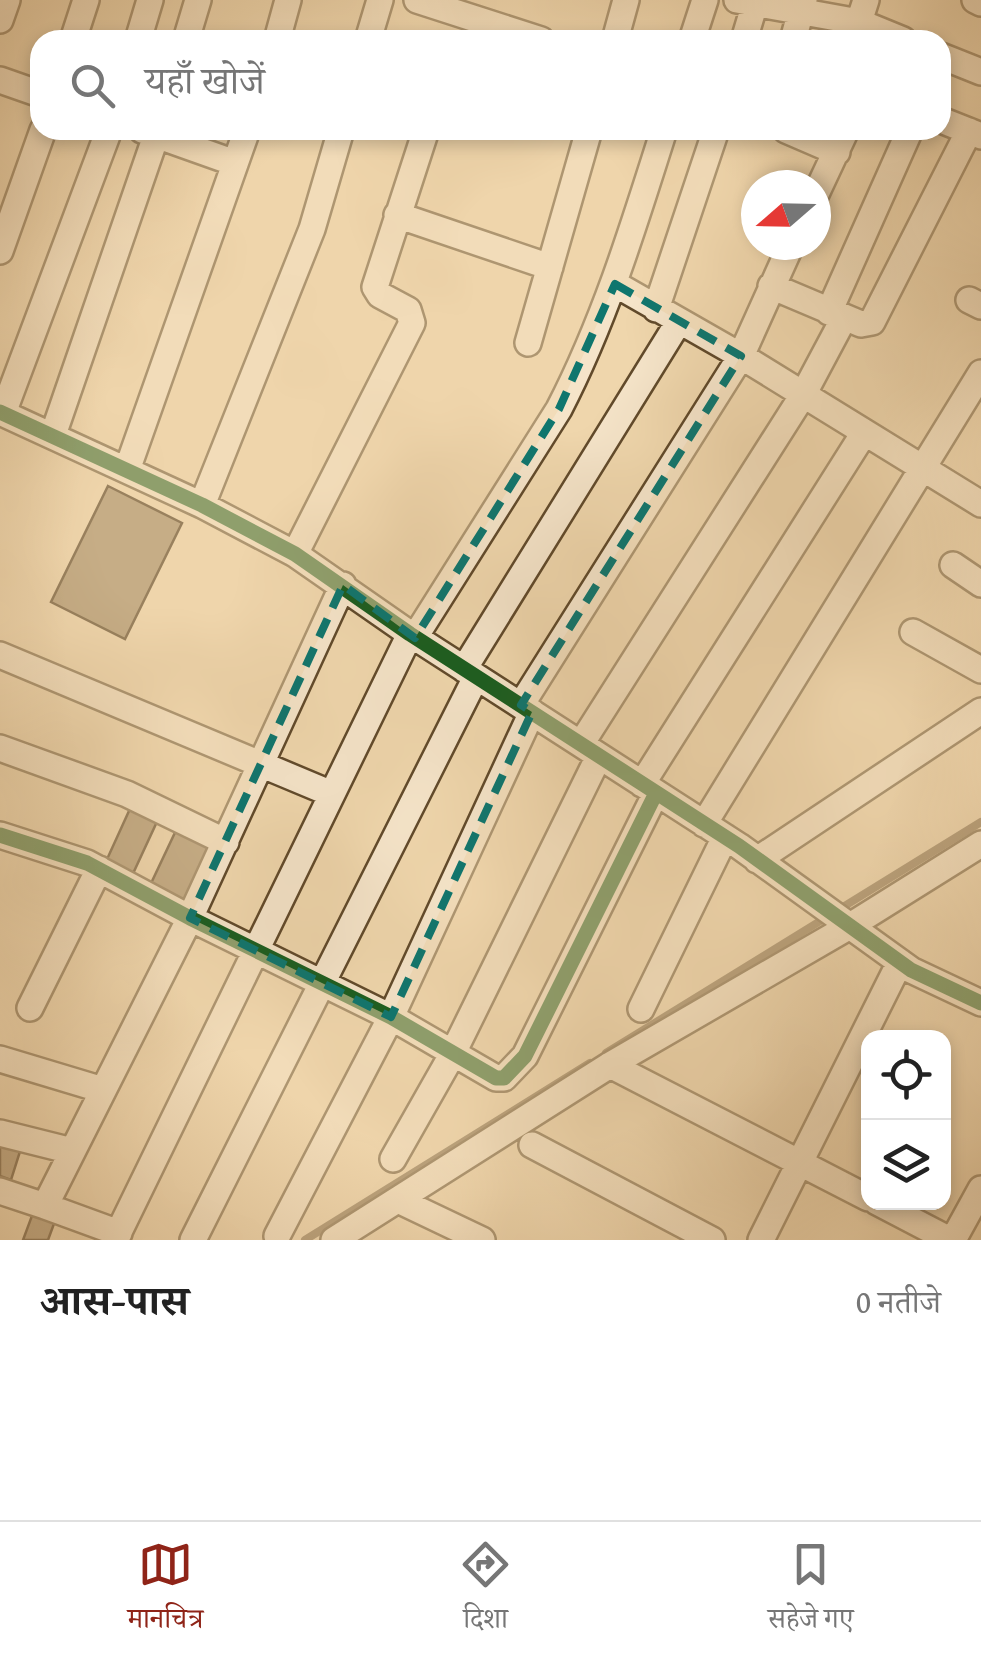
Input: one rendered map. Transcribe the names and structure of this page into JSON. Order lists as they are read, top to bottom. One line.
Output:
{"north":"left","page":{"search":"यहाँ खोजें","heading":["आस-पास","0 नतीजे"],"nav":["मानचित्र","दिशा","सहेजे गए"]}}
